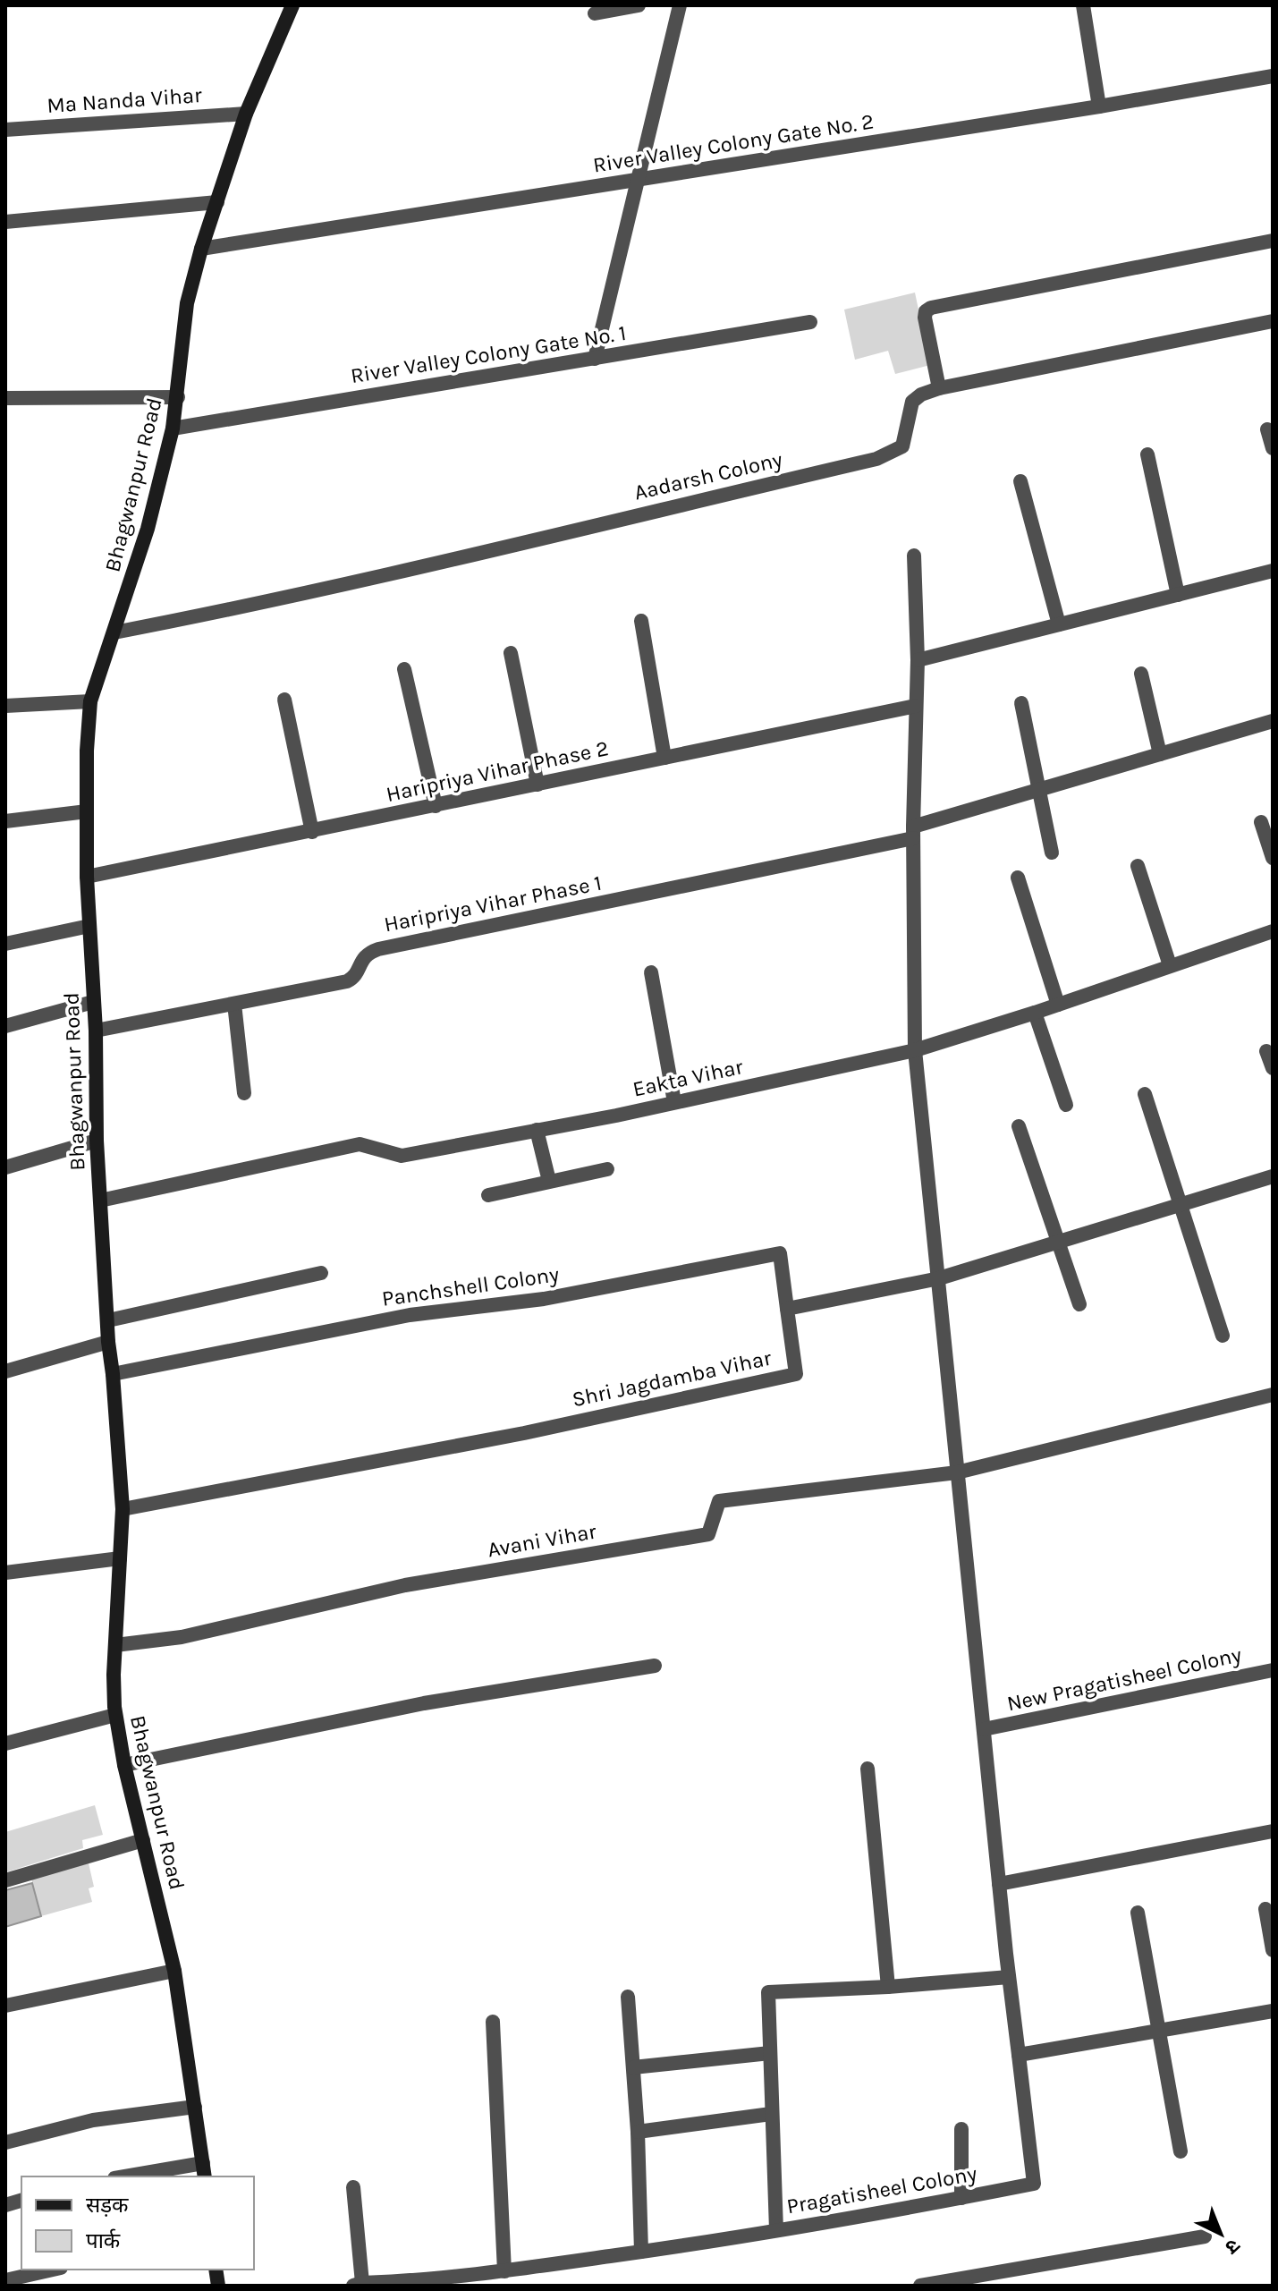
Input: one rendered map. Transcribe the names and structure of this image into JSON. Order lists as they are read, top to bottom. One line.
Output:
{"streets":{"street":["Ma Nanda Vihar","River Valley Colony Gate No. 2","River Valley Colony Gate No. 1","Aadarsh Colony","Bhagwanpur Road","Haripriya Vihar Phase 2","Haripriya Vihar Phase 1","Eakta Vihar","Panchshell Colony","Shri Jagdamba Vihar","Avani Vihar","New Pragatisheel Colony","Pragatisheel Colony"]},"crossings":[["Ma Nanda Vihar","Bhagwanpur Road"],["River Valley Colony Gate No. 2","Bhagwanpur Road"],["River Valley Colony Gate No. 1","Bhagwanpur Road"],["Aadarsh Colony","Bhagwanpur Road"],["Bhagwanpur Road","Haripriya Vihar Phase 2"],["Bhagwanpur Road","Haripriya Vihar Phase 1"],["Bhagwanpur Road","Eakta Vihar"],["Bhagwanpur Road","Panchshell Colony"],["Bhagwanpur Road","Shri Jagdamba Vihar"],["Bhagwanpur Road","Avani Vihar"],["Panchshell Colony","Shri Jagdamba Vihar"]],"legend":["सड़क","पार्क"],"north":"bottom right"}
